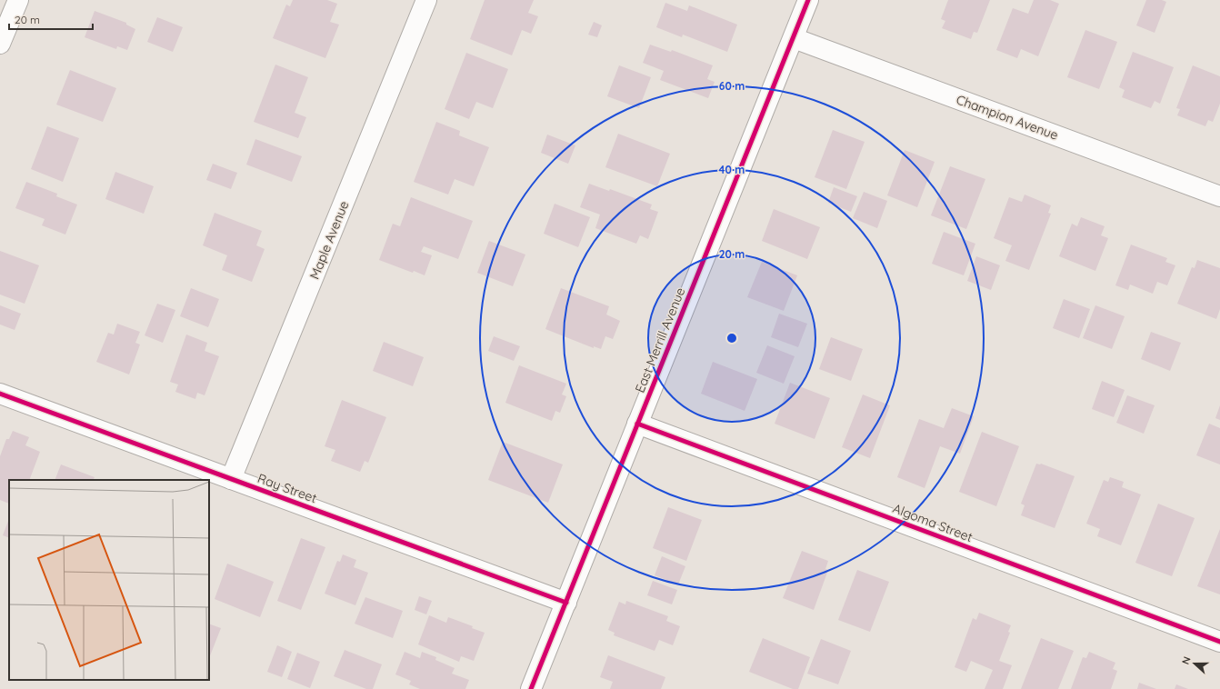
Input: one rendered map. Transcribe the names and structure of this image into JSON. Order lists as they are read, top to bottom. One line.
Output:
{"streets":{"street":["Champion Avenue","Maple Avenue","East Merrill Avenue","Ray Street","Algoma Street"]},"crossings":[["Champion Avenue","East Merrill Avenue"],["Maple Avenue","Ray Street"],["East Merrill Avenue","Ray Street"],["East Merrill Avenue","Algoma Street"]],"scale_bar":"20 m","north":"left","rings":["60 m","40 m","20 m"]}
